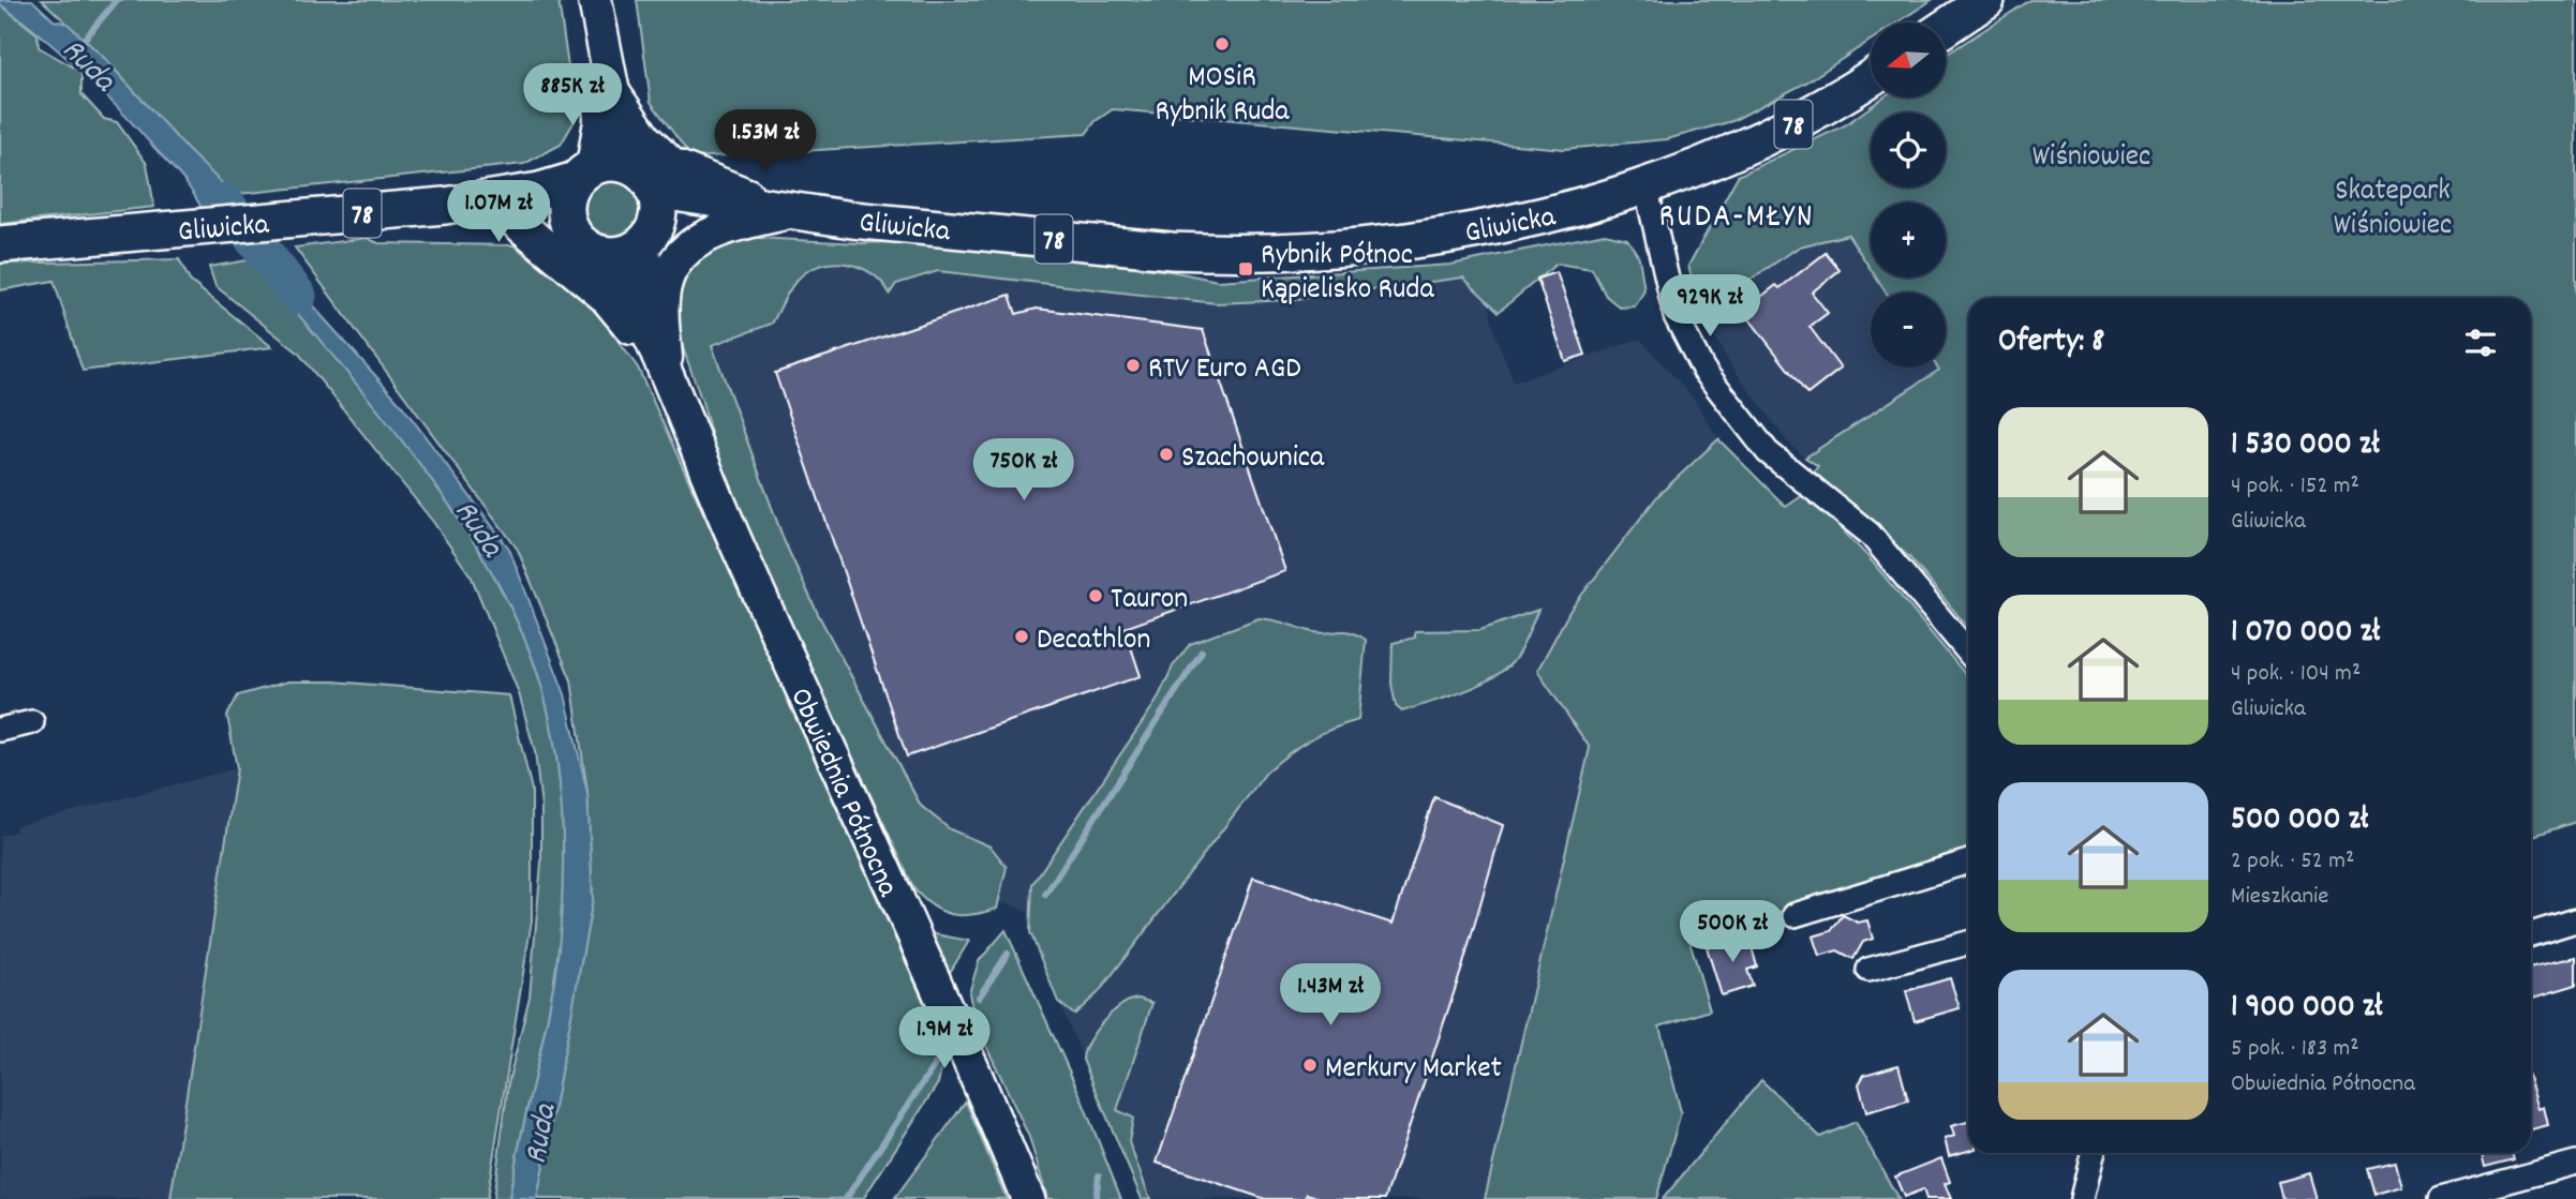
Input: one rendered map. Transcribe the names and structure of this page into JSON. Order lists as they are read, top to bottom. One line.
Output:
{"streets":{"main road":["78","Gliwicka","Obwiednia Północna"]},"crossings":[["78","Gliwicka"],["78","Obwiednia Północna"],["Gliwicka","Obwiednia Północna"]],"districts":["RUDA-MŁYN"],"water":["Ruda"],"parks":["Wiśniowiec","Skatepark Wiśniowiec"],"places":{"other":["MOSiR Rybnik Ruda","RTV Euro AGD","Szachownica","Tauron","Decathlon","Merkury Market"],"transit":["Rybnik Północ Kąpielisko Ruda"]},"north":"left","page":{"map_buttons":["+","−"],"price":["885K zł","1.53M zł","1.07M zł","929K zł","750K zł","500K zł","1.43M zł","1.9M zł"],"heading":"Oferty: 8","list":[{"name":"1 530 000 zł","note":"4 pok. · 152 m² · Gliwicka"},{"name":"1 070 000 zł","note":"4 pok. · 104 m² · Gliwicka"},{"name":"500 000 zł","note":"2 pok. · 52 m² · Mieszkanie"},{"name":"1 900 000 zł","note":"5 pok. · 183 m² · Obwiednia Północna"}]}}
